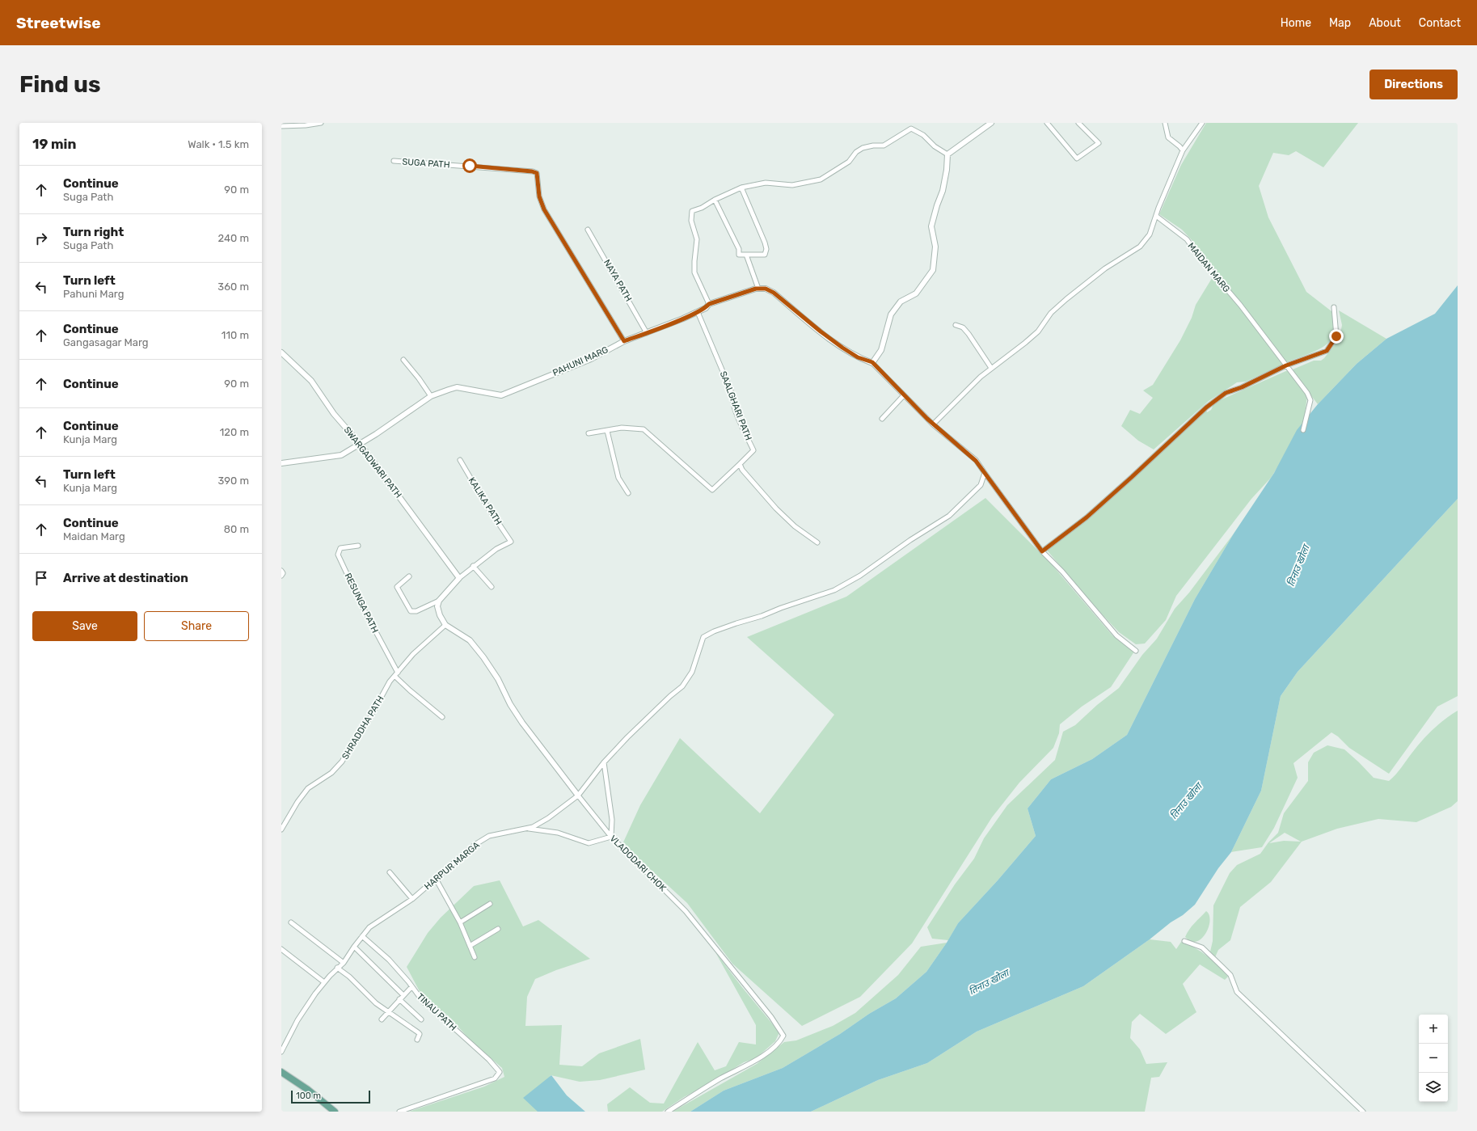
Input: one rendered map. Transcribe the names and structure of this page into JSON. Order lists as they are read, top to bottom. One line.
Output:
{"streets":{"street":["SUGA PATH","MAIDAN MARG","NAYA PATH","PAHUNI MARG","SAALGHARI PATH","SWARGADWARI PATH","KALIKA PATH","RESUNGA PATH","SHRADDHA PATH","VLADODARI CHOK","HARPUR MARGA","TINAU PATH"]},"crossings":[["SUGA PATH","PAHUNI MARG"],["NAYA PATH","PAHUNI MARG"],["PAHUNI MARG","SAALGHARI PATH"],["PAHUNI MARG","SWARGADWARI PATH"],["RESUNGA PATH","SHRADDHA PATH"],["SHRADDHA PATH","VLADODARI CHOK"],["VLADODARI CHOK","HARPUR MARGA"],["HARPUR MARGA","TINAU PATH"]],"water":["तिनाउ खोला"],"scale_bar":"100 m","page":{"header":"Streetwise","nav":["Home","Map","About","Contact"],"buttons":["Directions",["Save","Share"]],"title":"Find us","heading":["19 min","Walk · 1.5 km"],"list":[["Continue","Suga Path","90 m"],["Turn right","Suga Path","240 m"],["Turn left","Pahuni Marg","360 m"],["Continue","Gangasagar Marg","110 m"],["Continue","90 m"],["Continue","Kunja Marg","120 m"],["Turn left","Kunja Marg","390 m"],["Continue","Maidan Marg","80 m"],"Arrive at destination"],"map_buttons":["+","−"],"scale":"100 m"}}
